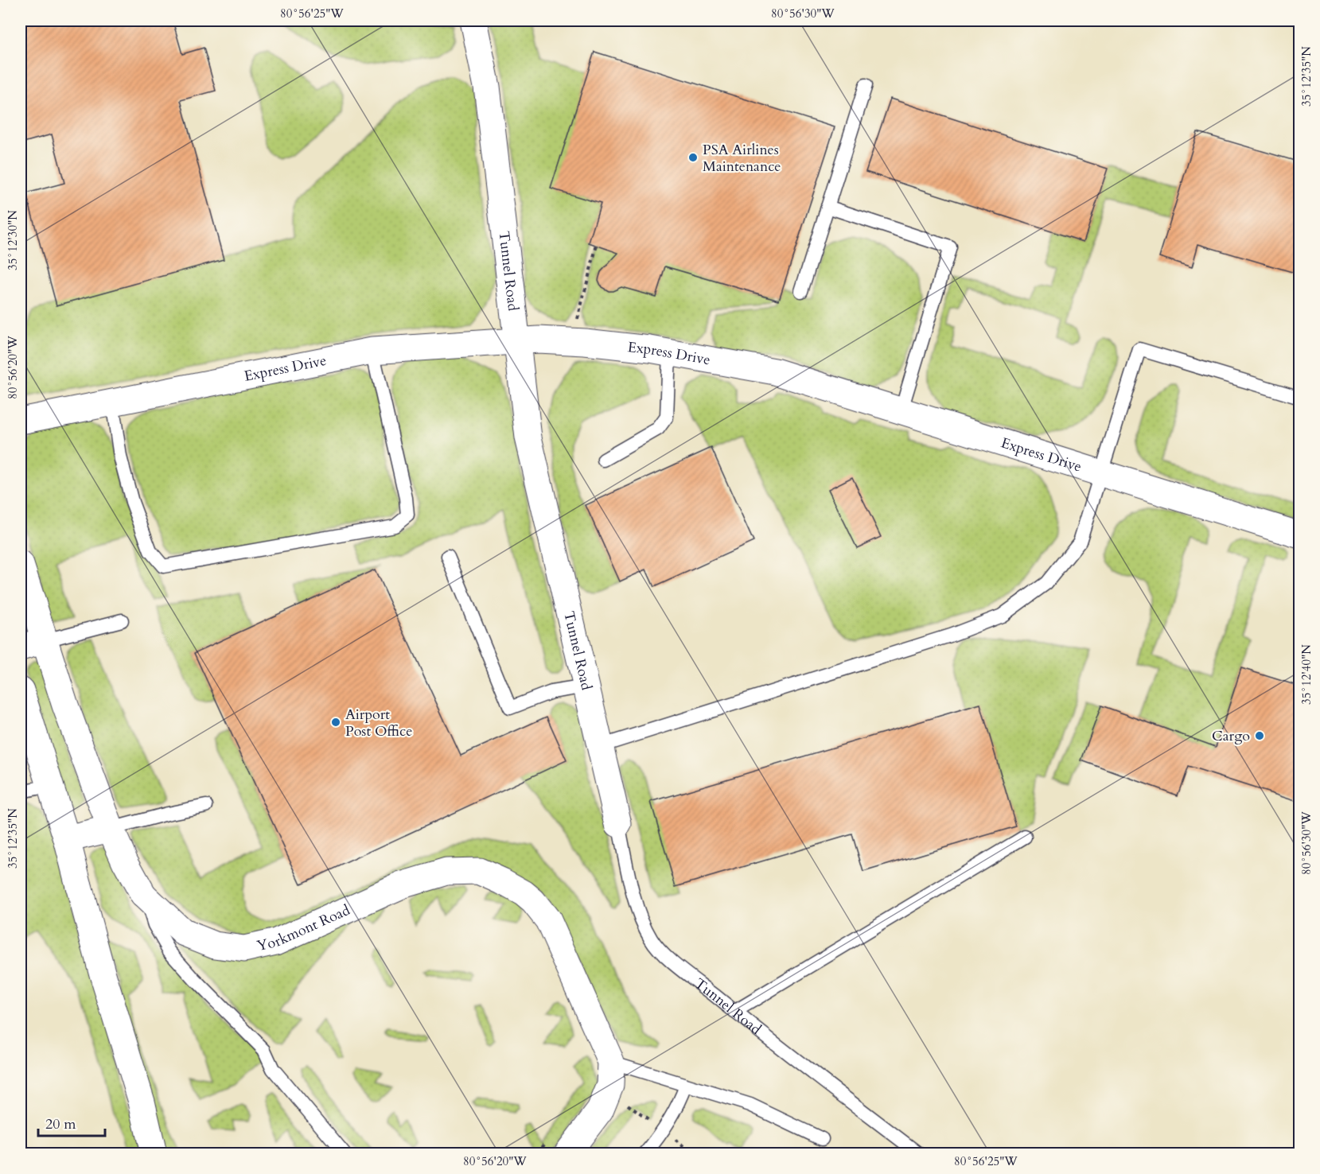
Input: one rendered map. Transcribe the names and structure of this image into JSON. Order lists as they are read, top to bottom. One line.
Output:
{"streets":{"street":["Tunnel Road","Express Drive","Yorkmont Road"]},"crossings":[["Tunnel Road","Express Drive"]],"places":["PSA Airlines Maintenance","Airport Post Office","Cargo"],"scale_bar":"20 m","coordinates":["80°56'25\"W","80°56'30\"W","35°12'35\"N","35°12'30\"N","80°56'20\"W","35°12'40\"N"]}
